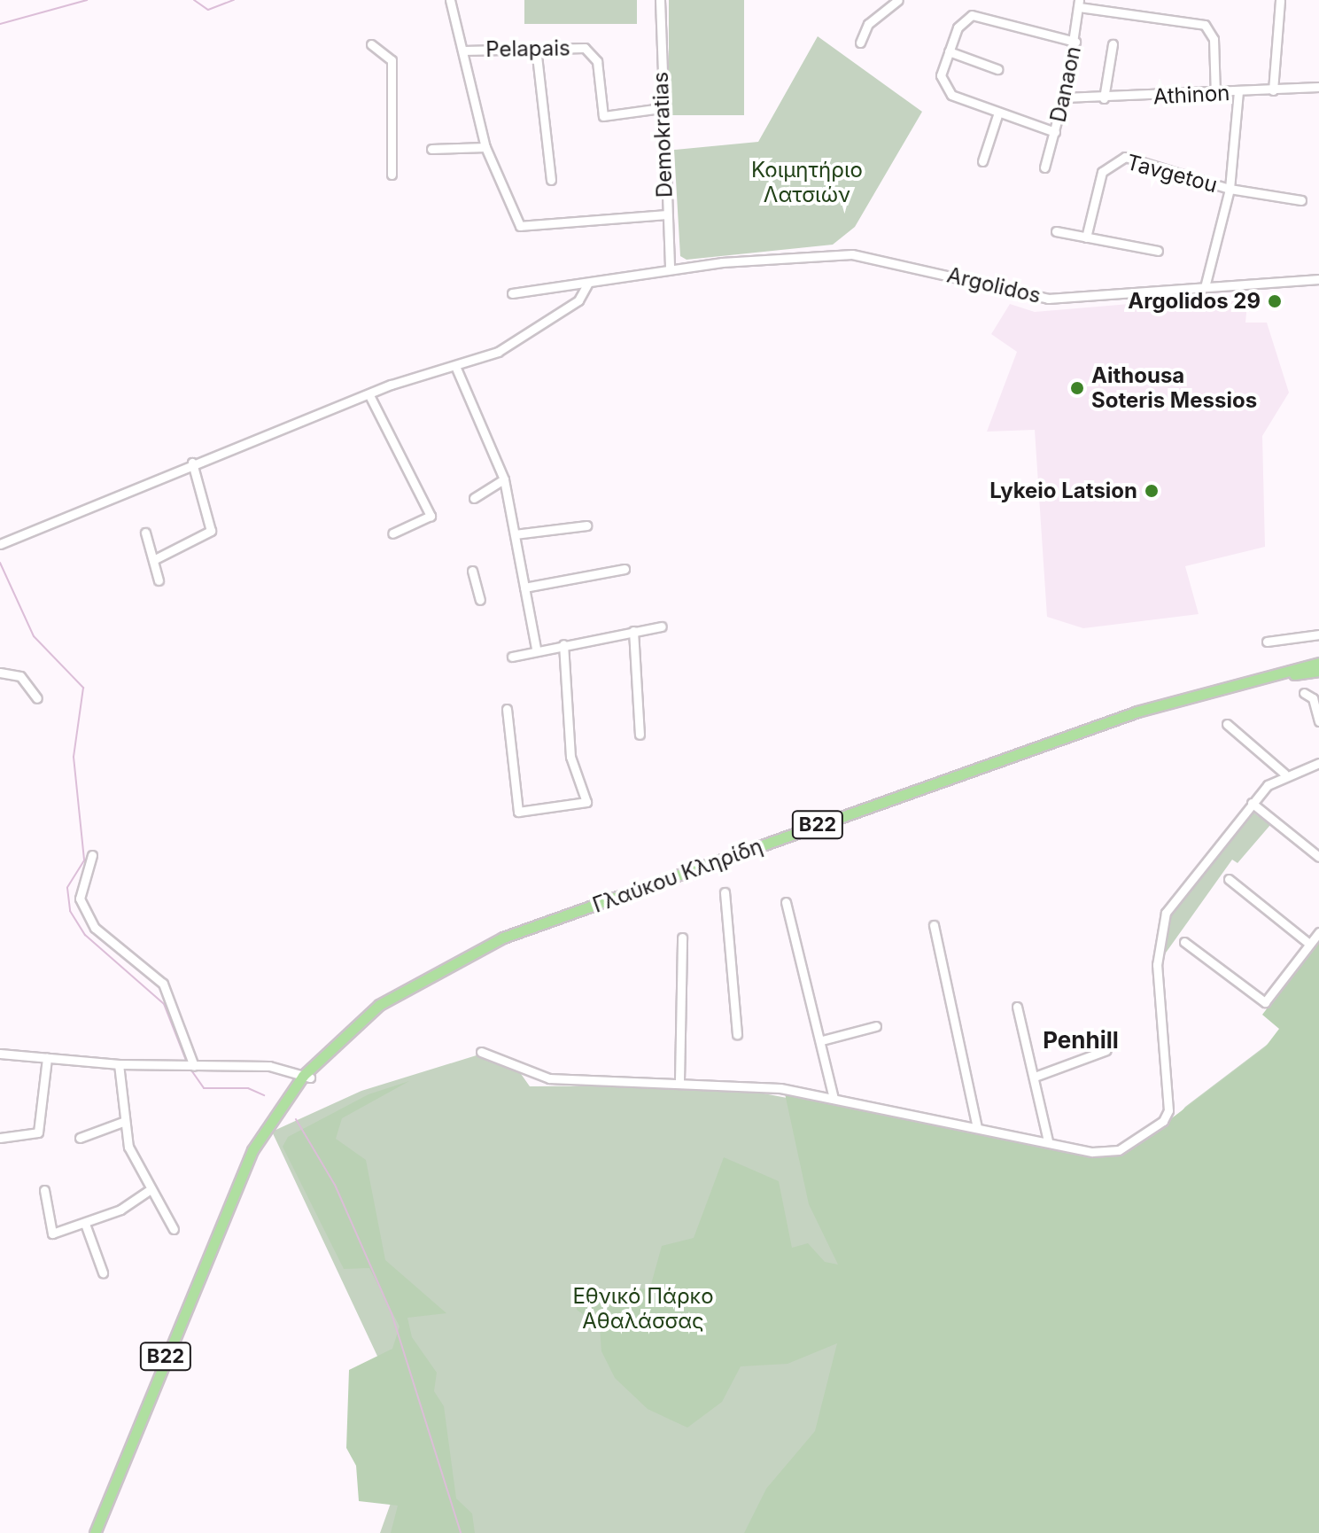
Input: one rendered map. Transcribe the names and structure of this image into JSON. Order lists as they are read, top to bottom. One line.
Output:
{"streets":{"main road":["B22","Γλαύκου Κληρίδη"],"street":["Pelapais","Danaon","Athinon","Demokratias","Tavgetou","Argolidos"]},"crossings":[["Pelapais","Demokratias"],["Danaon","Athinon"],["Demokratias","Argolidos"]],"districts":["Penhill"],"parks":["Κοιμητήριο Λατσιών","Εθνικό Πάρκο Αθαλάσσας"],"places":["Argolidos 29","Aithousa Soteris Messios","Lykeio Latsion"]}
